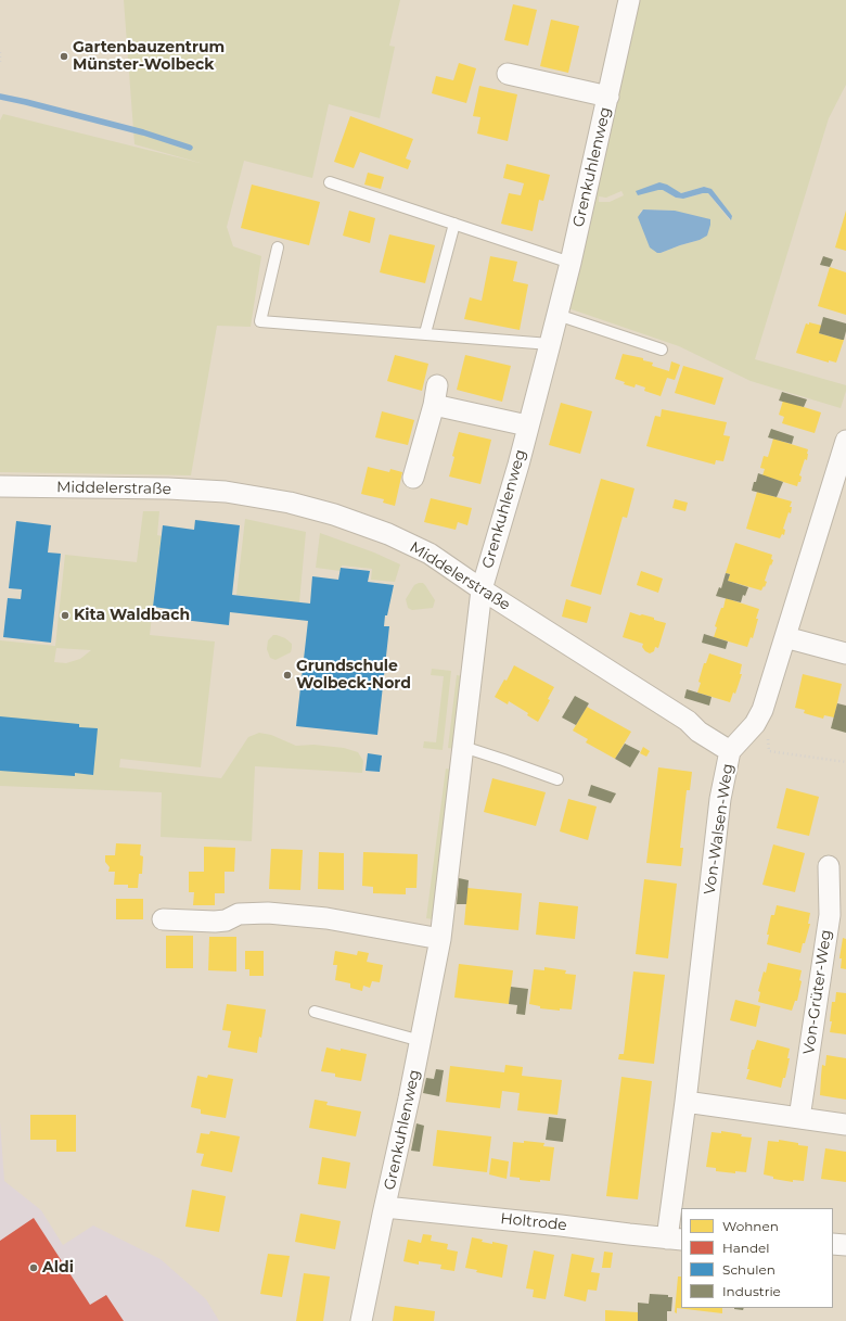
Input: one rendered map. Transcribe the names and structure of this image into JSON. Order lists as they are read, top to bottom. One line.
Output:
{"streets":{"street":["Grenkuhlenweg","Middelerstraße","Von-Walsen-Weg","Von-Grüter-Weg","Holtrode"]},"crossings":[["Grenkuhlenweg","Middelerstraße"],["Grenkuhlenweg","Holtrode"],["Middelerstraße","Von-Walsen-Weg"],["Von-Walsen-Weg","Holtrode"]],"places":["Gartenbauzentrum Münster-Wolbeck","Kita Waldbach","Grundschule Wolbeck-Nord","Aldi"],"legend":["Wohnen","Handel","Schulen","Industrie"]}
